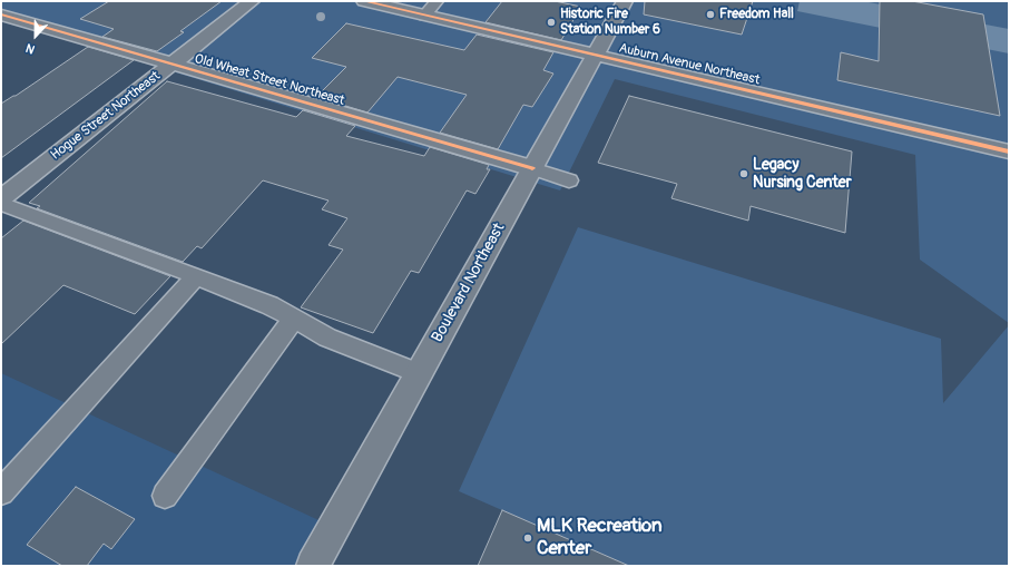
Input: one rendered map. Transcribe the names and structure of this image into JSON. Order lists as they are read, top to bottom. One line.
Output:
{"streets":{"street":["Auburn Avenue Northeast","Old Wheat Street Northeast","Hogue Street Northeast","Boulevard Northeast"]},"crossings":[["Auburn Avenue Northeast","Boulevard Northeast"],["Old Wheat Street Northeast","Hogue Street Northeast"],["Old Wheat Street Northeast","Boulevard Northeast"]],"places":["Freedom Hall","Historic Fire Station Number 6","Legacy Nursing Center","MLK Recreation Center"],"north":"bottom"}
